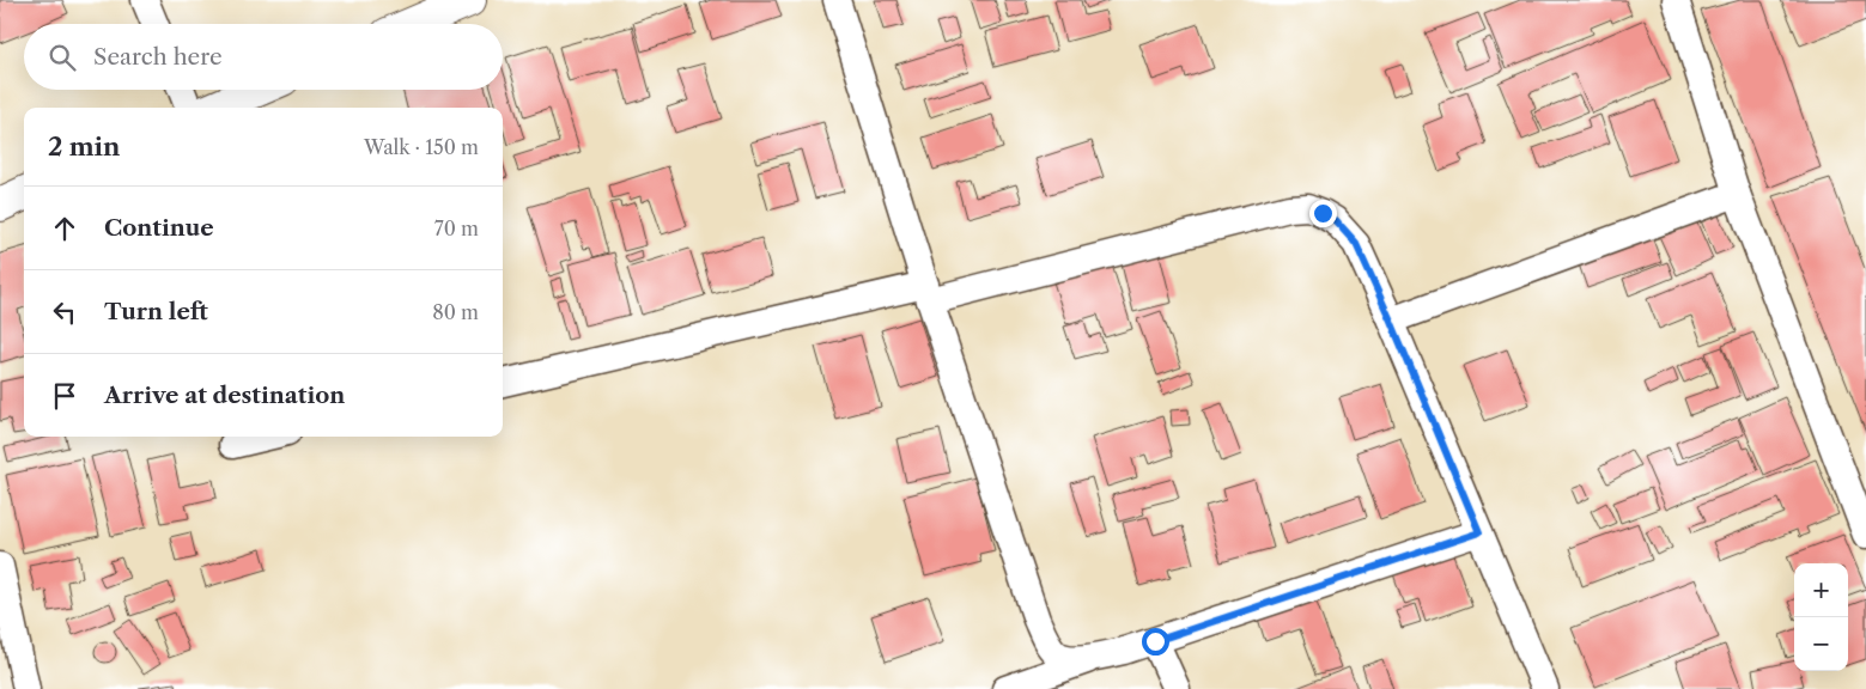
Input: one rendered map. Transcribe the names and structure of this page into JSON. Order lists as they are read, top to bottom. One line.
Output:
{"page":{"search":"Search here","heading":["2 min","Walk · 150 m"],"list":[["Continue","70 m"],["Turn left","80 m"],"Arrive at destination"],"map_buttons":["+","−"]}}
